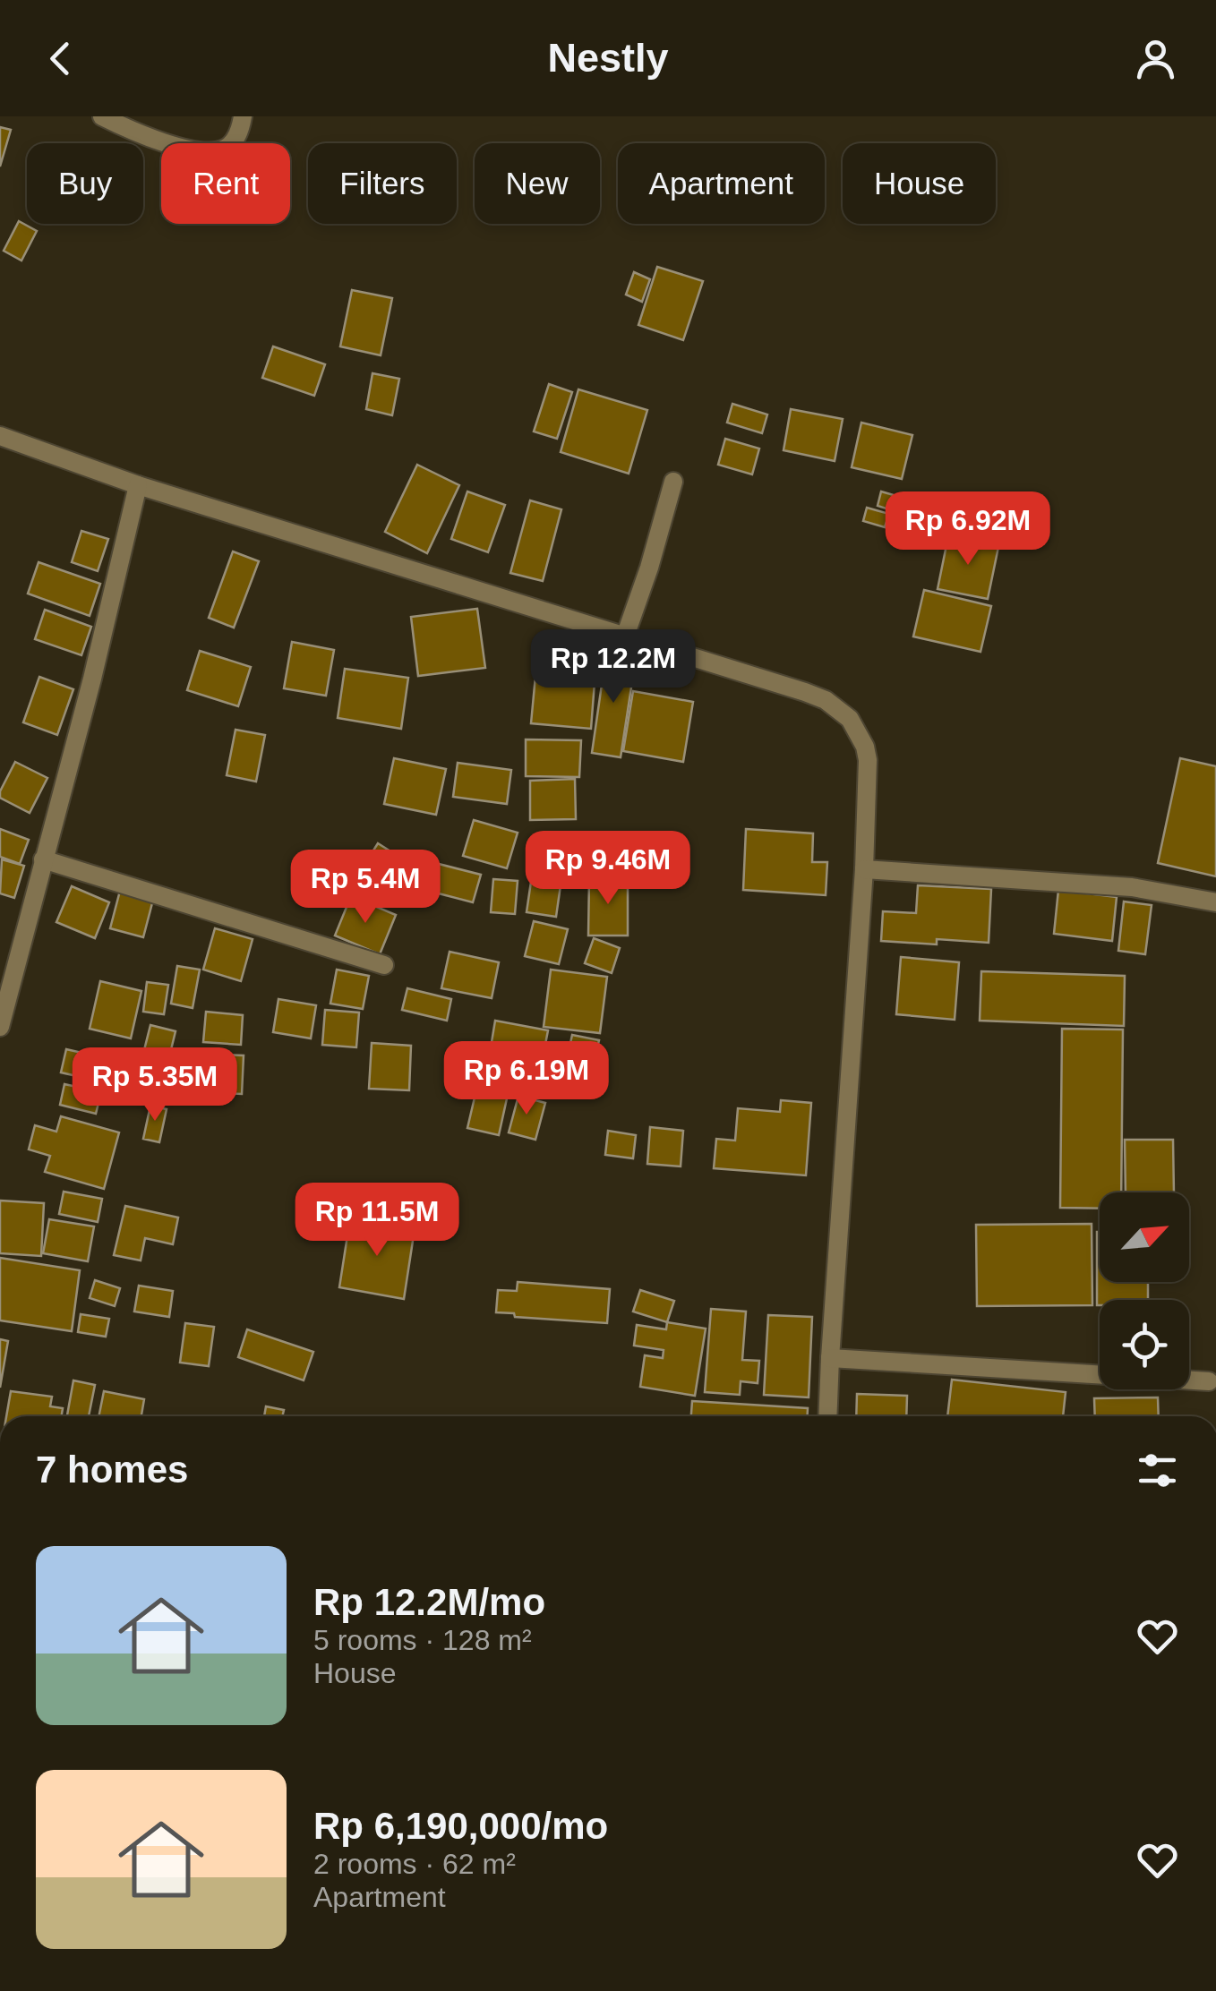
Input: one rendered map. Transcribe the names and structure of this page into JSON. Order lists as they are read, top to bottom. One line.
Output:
{"north":"top right","page":{"header":"Nestly","chip":["Buy","Rent","Filters","New","Apartment","House"],"price":["Rp 6.92M","Rp 12.2M","Rp 9.46M","Rp 5.4M","Rp 6.19M","Rp 5.35M","Rp 11.5M"],"heading":"7 homes","list":[{"name":"Rp 12.2M/mo","note":"5 rooms · 128 m² · House"},{"name":"Rp 6,190,000/mo","note":"2 rooms · 62 m² · Apartment"}]}}
